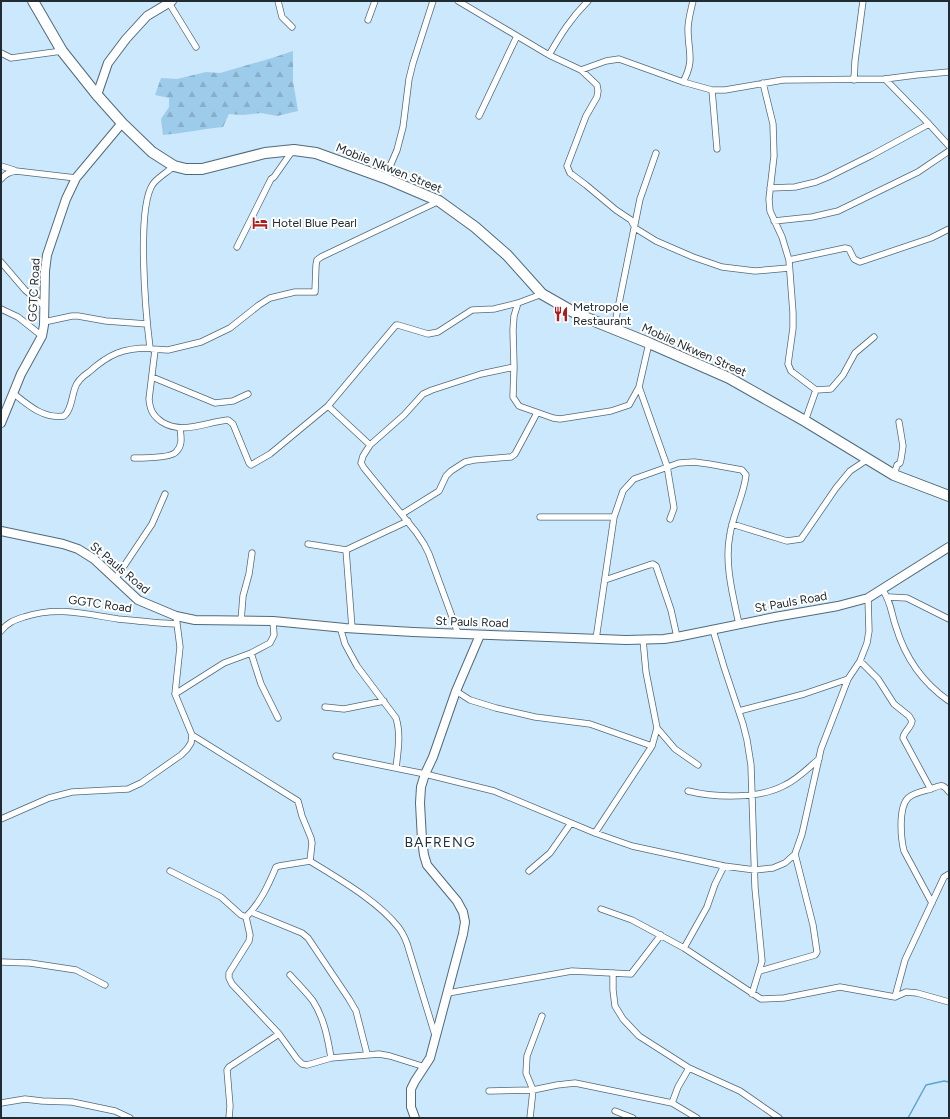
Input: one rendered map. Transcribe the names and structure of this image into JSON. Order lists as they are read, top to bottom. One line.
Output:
{"streets":{"highway":["Mobile Nkwen Street"],"street":["GGTC Road","St Pauls Road"]},"crossings":[["Mobile Nkwen Street","GGTC Road"],["GGTC Road","St Pauls Road"]],"districts":["BAFRENG"],"places":{"hotel":["Hotel Blue Pearl"],"restaurant":["Metropole Restaurant"]}}
